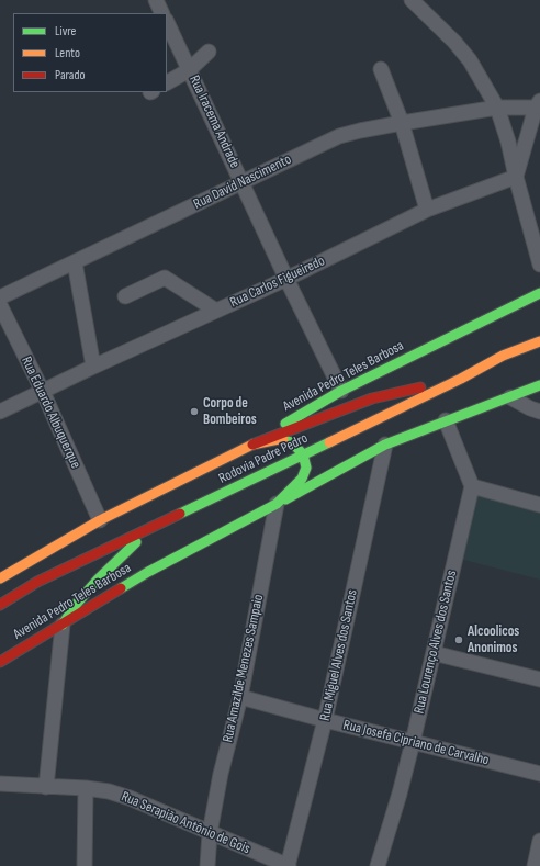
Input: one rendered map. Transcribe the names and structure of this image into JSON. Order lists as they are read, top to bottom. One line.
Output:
{"streets":{"main road":["Avenida Pedro Teles Barbosa","Rodovia Padre Pedro"],"street":["Rua Iracema Andrade","Rua David Nascimento","Rua Carlos Figueiredo","Rua Eduardo Albuquerque","Rua Lourenço Alves dos Santos","Rua Miguel Alves dos Santos","Rua Amazilde Menezes Sampaio","Rua Josefa Cipriano de Carvalho","Rua Serapião Antônio de Gois"]},"crossings":[["Rua Iracema Andrade","Rua David Nascimento"],["Rua Iracema Andrade","Rua Carlos Figueiredo"],["Rua Iracema Andrade","Avenida Pedro Teles Barbosa"],["Rua Carlos Figueiredo","Rua Eduardo Albuquerque"],["Avenida Pedro Teles Barbosa","Rua Eduardo Albuquerque"],["Avenida Pedro Teles Barbosa","Rua Miguel Alves dos Santos"],["Avenida Pedro Teles Barbosa","Rua Amazilde Menezes Sampaio"],["Rua Lourenço Alves dos Santos","Rua Josefa Cipriano de Carvalho"],["Rua Miguel Alves dos Santos","Rua Josefa Cipriano de Carvalho"],["Rua Miguel Alves dos Santos","Rua Serapião Antônio de Gois"],["Rua Amazilde Menezes Sampaio","Rua Josefa Cipriano de Carvalho"],["Rua Amazilde Menezes Sampaio","Rua Serapião Antônio de Gois"]],"places":["Corpo de Bombeiros","Alcoolicos Anonimos"],"legend":["Livre","Lento","Parado"]}
